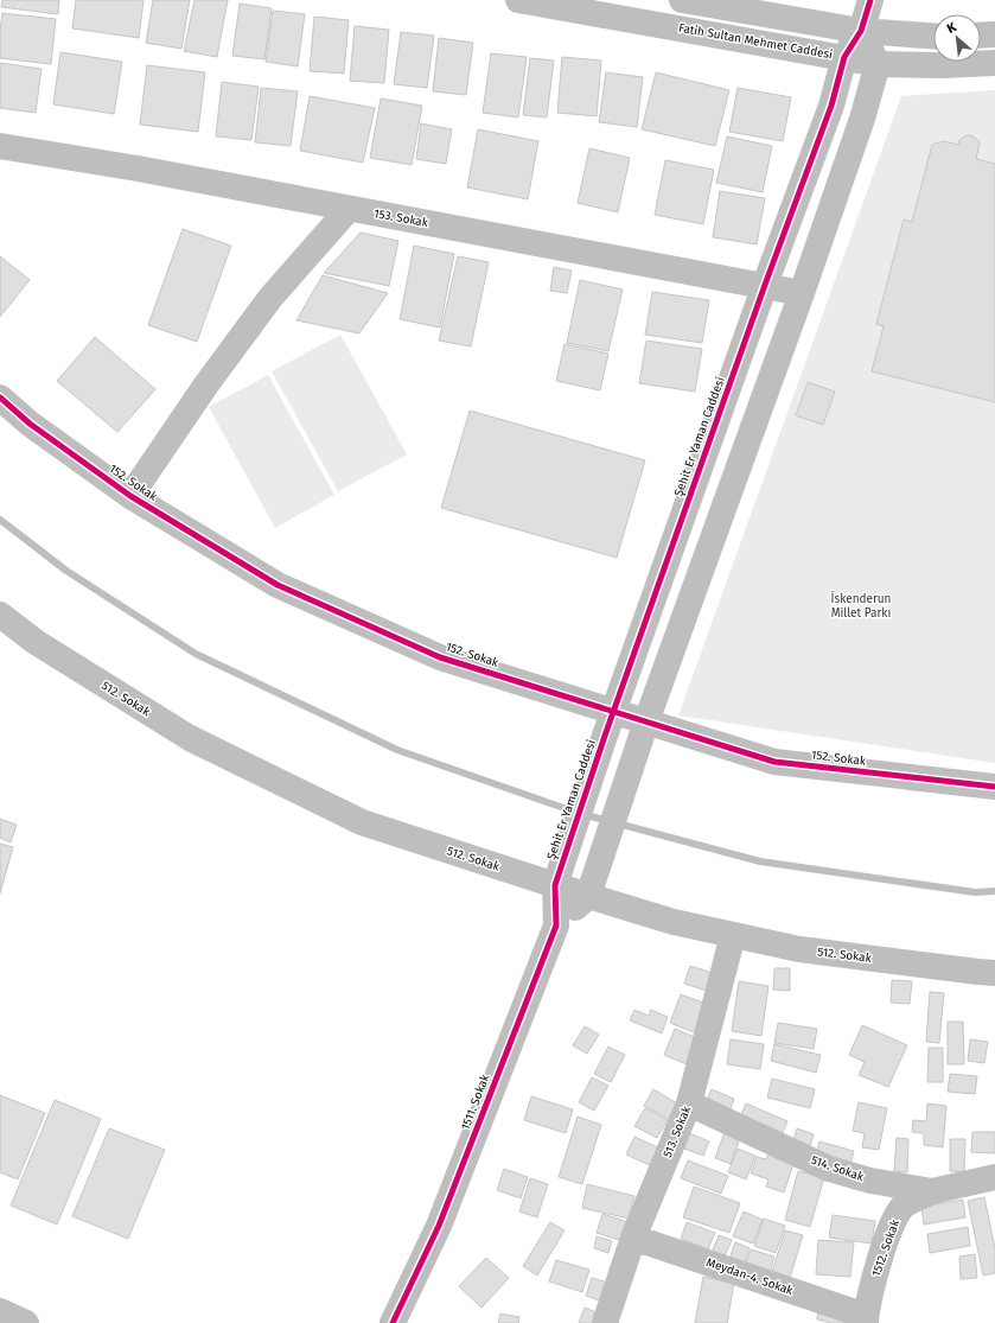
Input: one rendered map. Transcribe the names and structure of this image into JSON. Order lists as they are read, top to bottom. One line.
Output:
{"streets":{"street":["Fatih Sultan Mehmet Caddesi","153. Sokak","Şehit Er Yaman Caddesi","152. Sokak","512. Sokak","1511. Sokak","513. Sokak","514. Sokak","1512. Sokak","Meydan-4. Sokak"]},"crossings":[["Fatih Sultan Mehmet Caddesi","Şehit Er Yaman Caddesi"],["153. Sokak","Şehit Er Yaman Caddesi"],["Şehit Er Yaman Caddesi","152. Sokak"],["Şehit Er Yaman Caddesi","512. Sokak"],["Şehit Er Yaman Caddesi","1511. Sokak"],["512. Sokak","1511. Sokak"],["512. Sokak","513. Sokak"],["513. Sokak","514. Sokak"],["513. Sokak","Meydan-4. Sokak"],["514. Sokak","1512. Sokak"],["1512. Sokak","Meydan-4. Sokak"]],"parks":["İskenderun Millet Parkı"],"north":"top left"}
